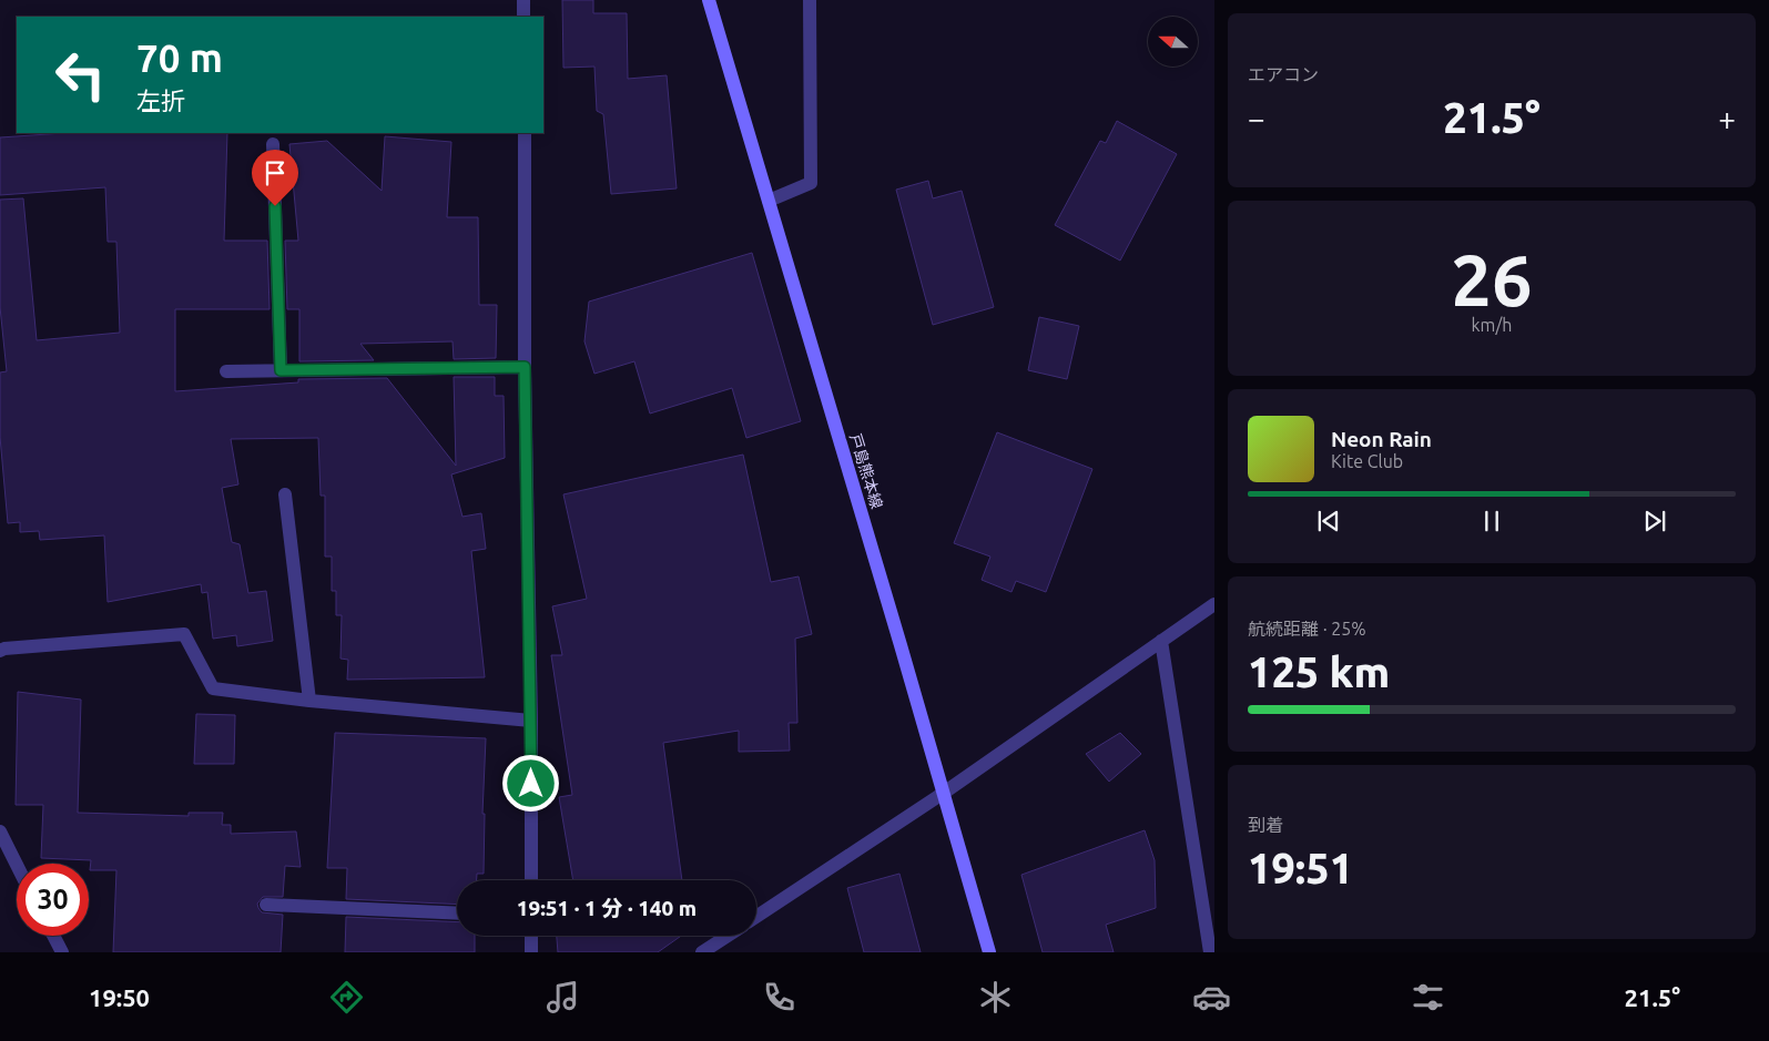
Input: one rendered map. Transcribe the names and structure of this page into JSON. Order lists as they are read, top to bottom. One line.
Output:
{"streets":{"main road":["戸島熊本線"]},"north":"left","page":{"tile":["エアコン",["26","km/h"],["航続距離 · 25%","125 km"],["到着","19:51"]],"turn":["70 m","左折"],"heat":["−","21.5°","+"],"song":["Neon Rain","Kite Club"],"limit":"30","trip":"19:51 · 1 分 · 140 m","tabs":["19:50","21.5°"]}}
